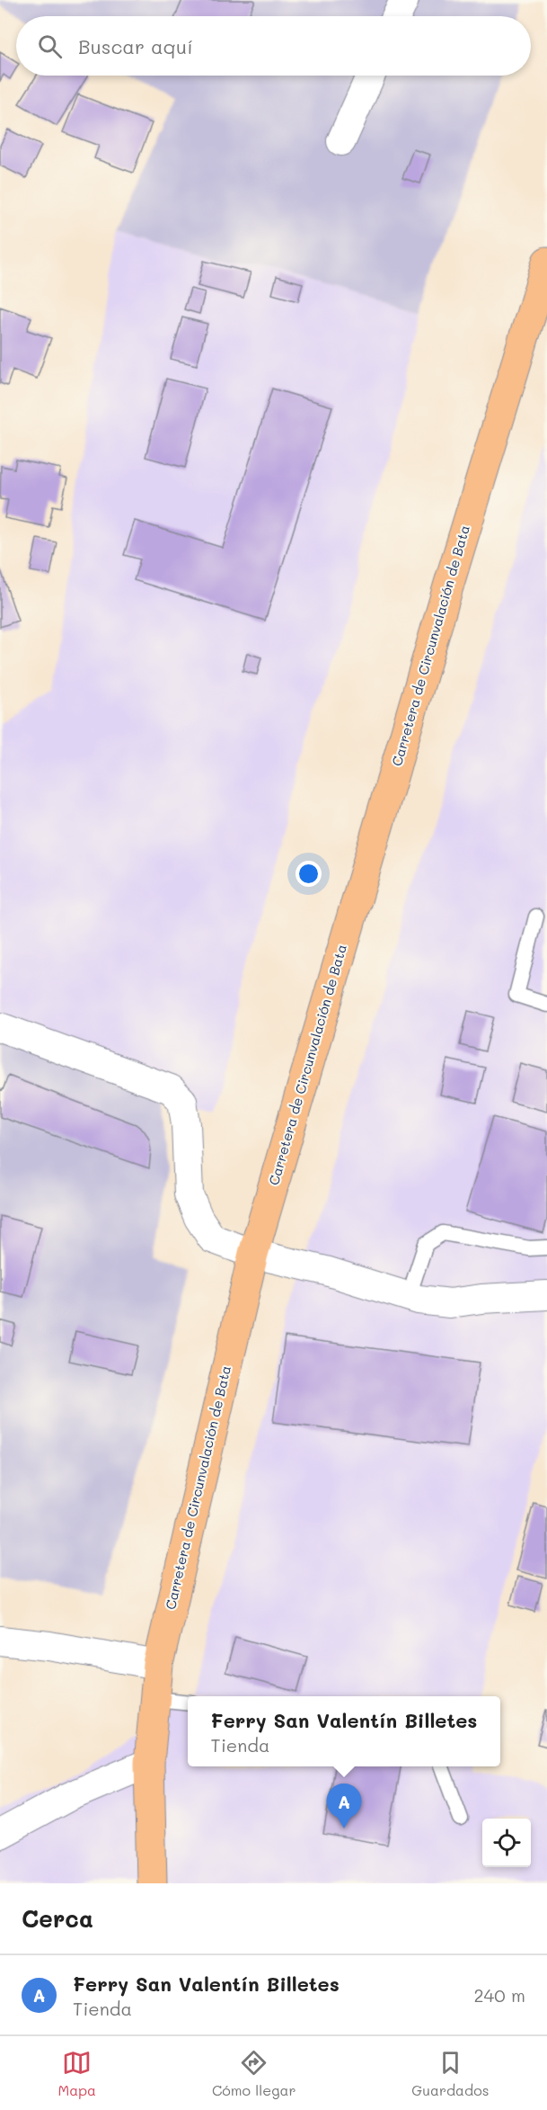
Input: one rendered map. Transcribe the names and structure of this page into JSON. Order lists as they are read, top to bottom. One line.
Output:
{"streets":{"main road":["Carretera de Circunvalación de Bata"]},"page":{"search":"Buscar aquí","popup":["Ferry San Valentín Billetes","Tienda"],"pins":"A","heading":"Cerca","list":[{"mark":"A","name":"Ferry San Valentín Billetes","note":"Tienda","value":"240 m"}],"nav":["Mapa","Cómo llegar","Guardados"]}}
